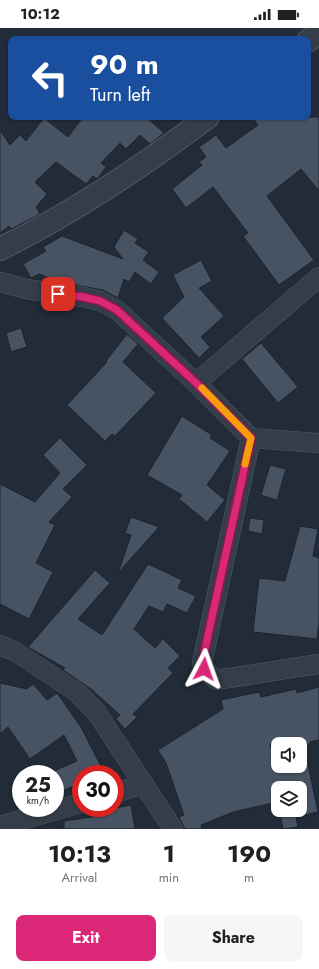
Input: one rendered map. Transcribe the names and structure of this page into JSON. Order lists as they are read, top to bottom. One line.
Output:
{"page":{"status":"10:12","turn":["90 m","Turn left"],"speed":"25 km/h","limit":"30","eta":["10:13","Arrival","1","min","190","m"],"buttons":["Exit","Share"]}}
